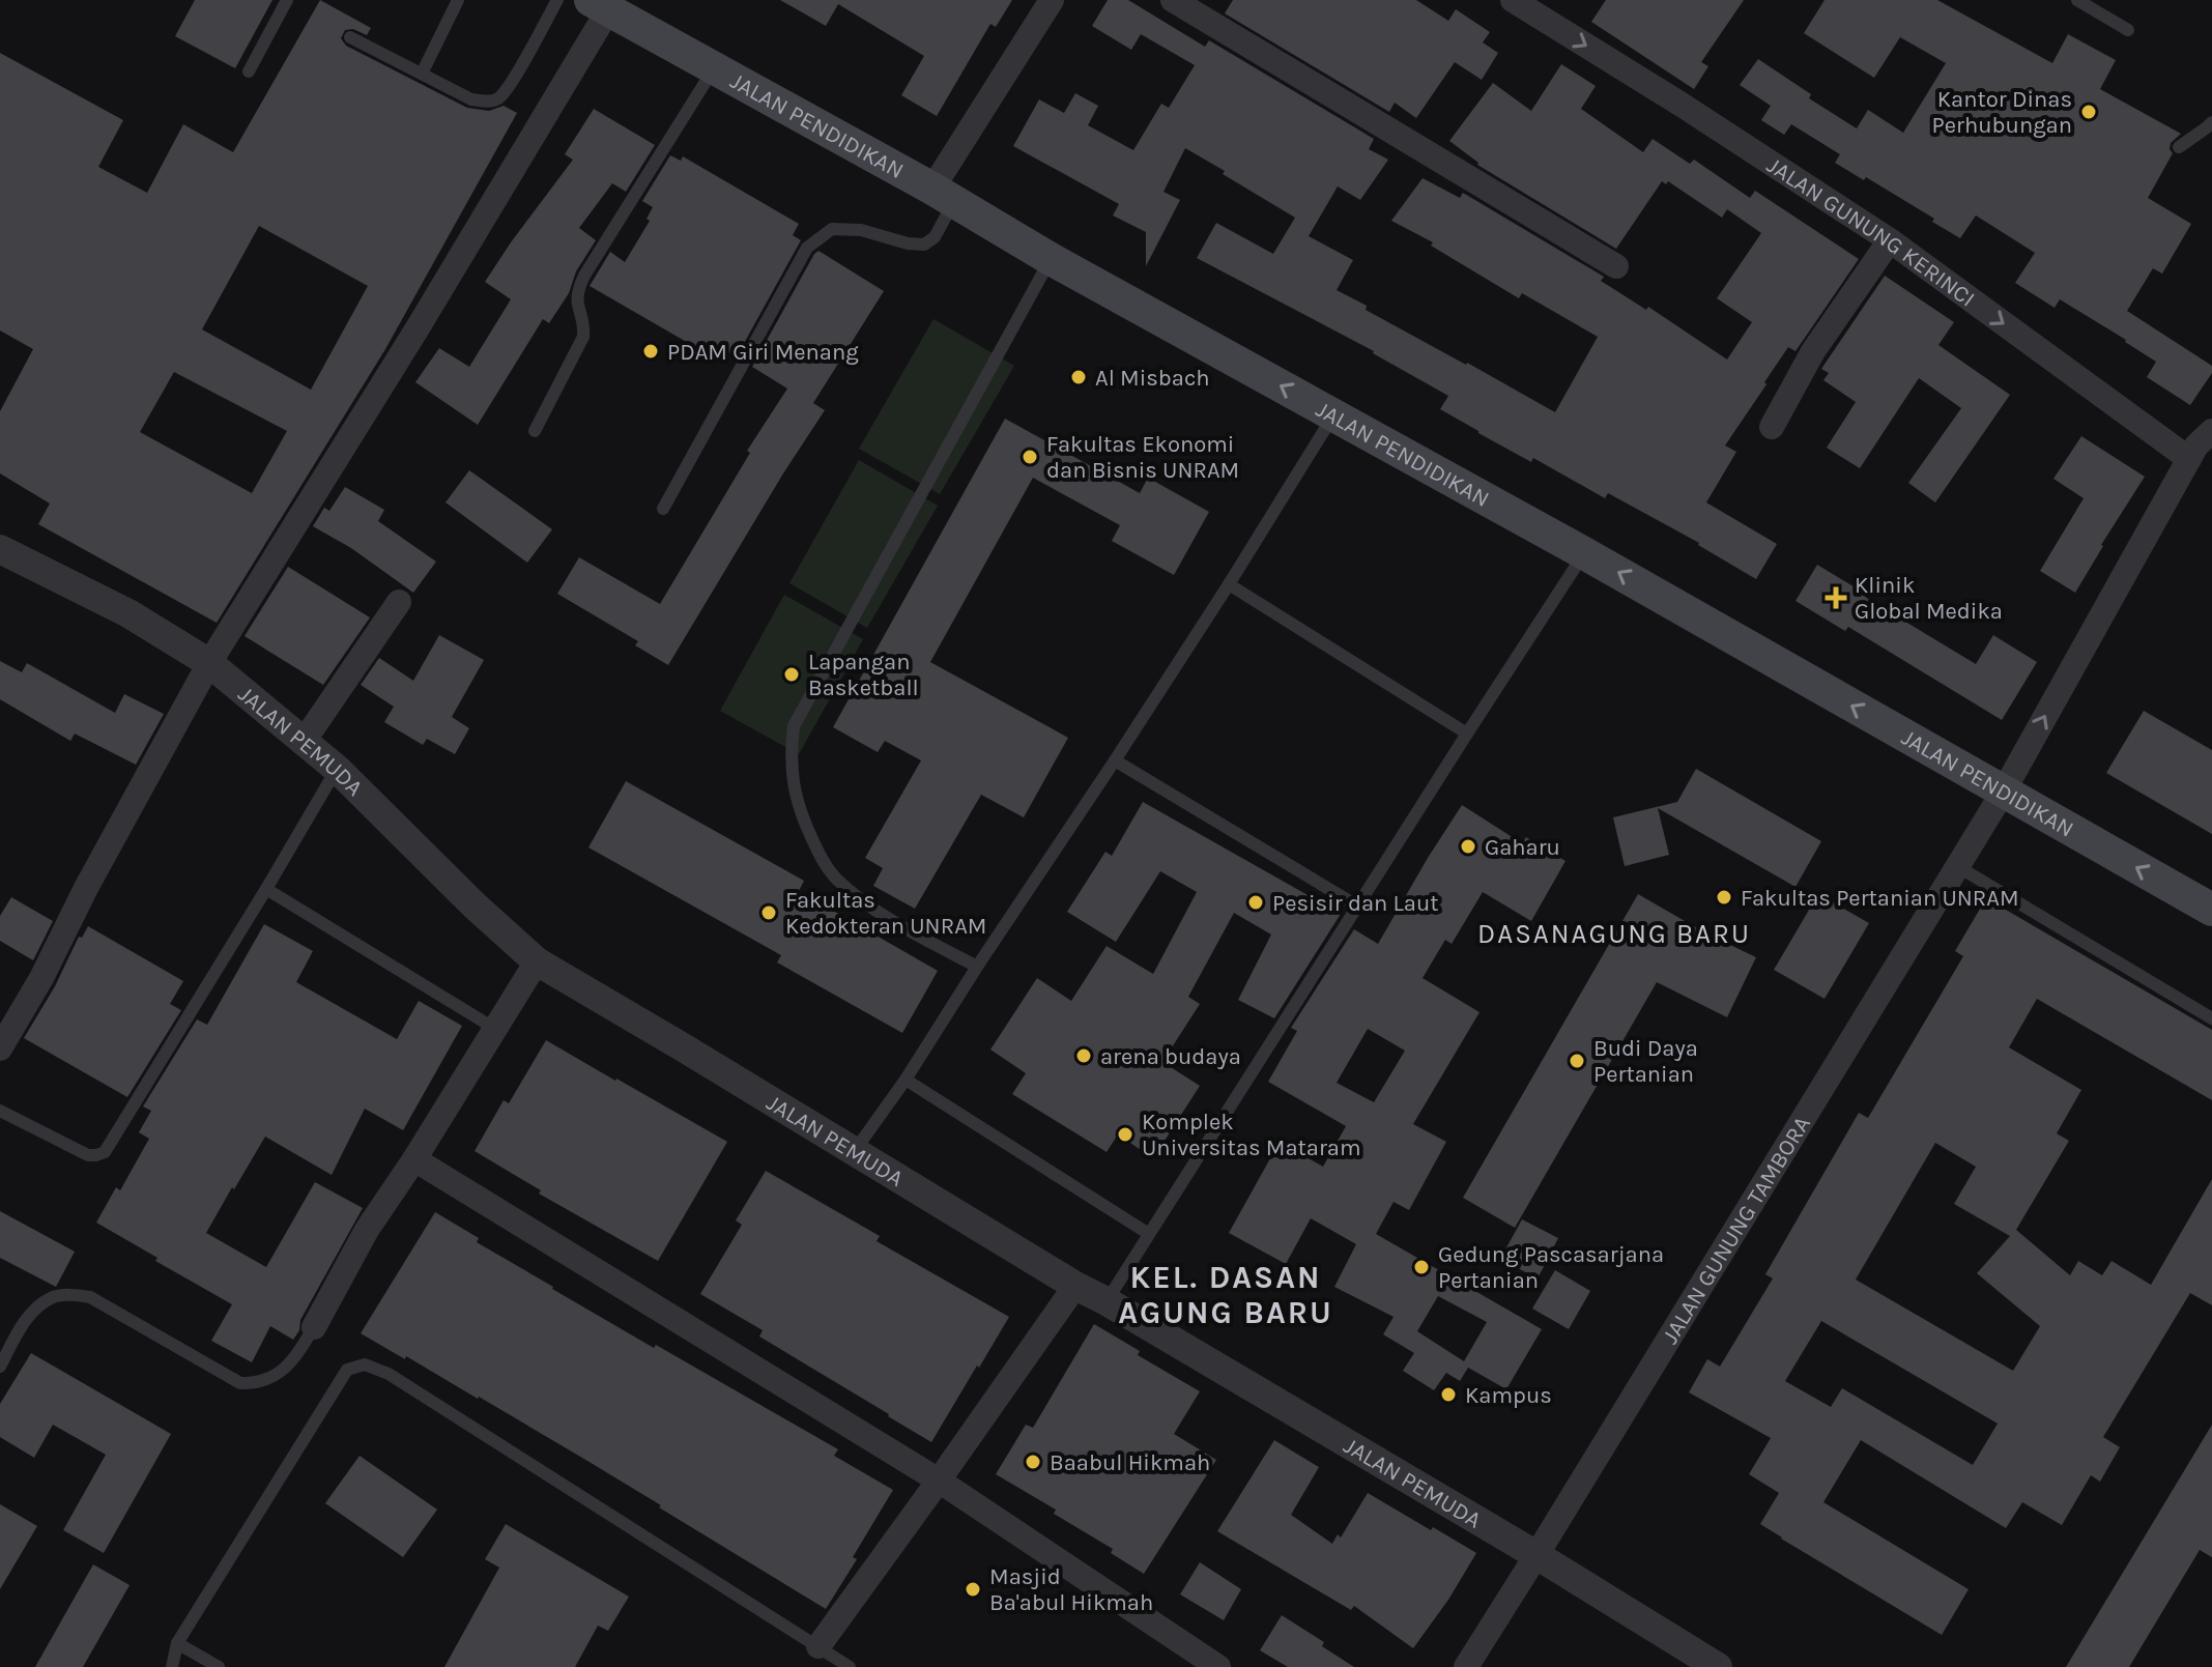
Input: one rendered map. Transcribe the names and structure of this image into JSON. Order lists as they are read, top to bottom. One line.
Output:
{"streets":{"main road":["JALAN PENDIDIKAN"],"street":["JALAN GUNUNG KERINCI","JALAN PEMUDA","JALAN GUNUNG TAMBORA"]},"crossings":[["JALAN PENDIDIKAN","JALAN GUNUNG TAMBORA"],["JALAN GUNUNG KERINCI","JALAN GUNUNG TAMBORA"],["JALAN PEMUDA","JALAN GUNUNG TAMBORA"]],"one_way":["JALAN PENDIDIKAN","JALAN GUNUNG KERINCI"],"districts":["DASANAGUNG BARU","KEL. DASAN AGUNG BARU"],"places":{"other":["Kantor Dinas Perhubungan","PDAM Giri Menang","Al Misbach","Fakultas Ekonomi dan Bisnis UNRAM","Lapangan Basketball","Gaharu","Fakultas Pertanian UNRAM","Pesisir dan Laut","Fakultas Kedokteran UNRAM","arena budaya","Budi Daya Pertanian","Komplek Universitas Mataram","Gedung Pascasarjana Pertanian","Kampus","Baabul Hikmah","Masjid Ba'abul Hikmah"],"health":["Klinik Global Medika"]}}
